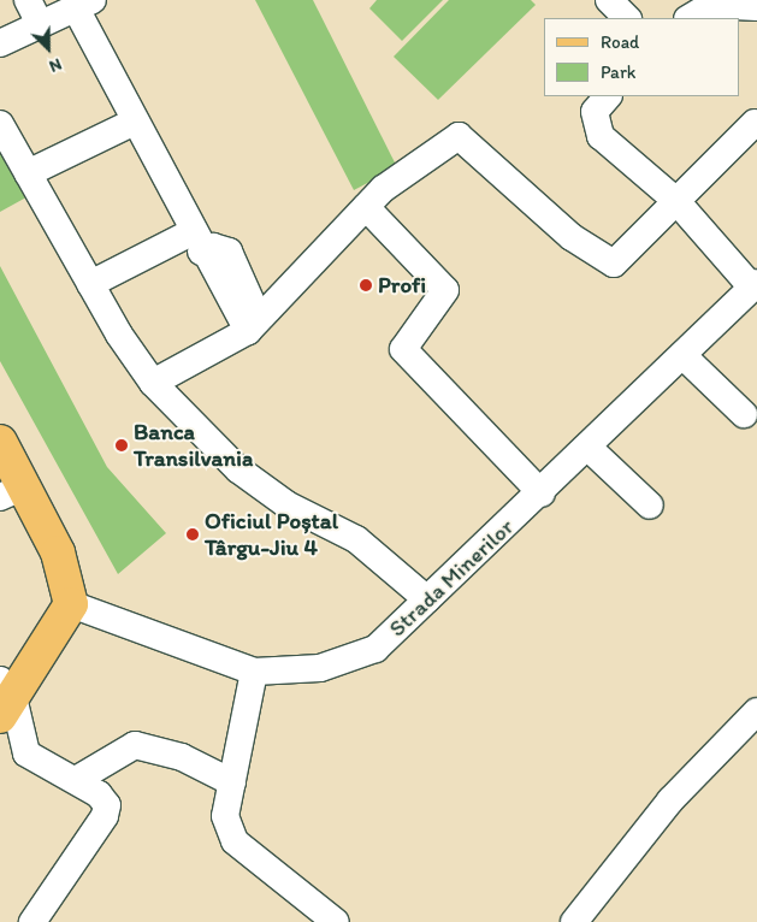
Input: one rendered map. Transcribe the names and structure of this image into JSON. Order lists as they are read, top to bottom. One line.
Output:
{"streets":{"street":["Strada Minerilor"]},"places":["Profi","Banca Transilvania","Oficiul Poștal Târgu-Jiu 4"],"legend":["Road","Park"],"north":"bottom right"}
